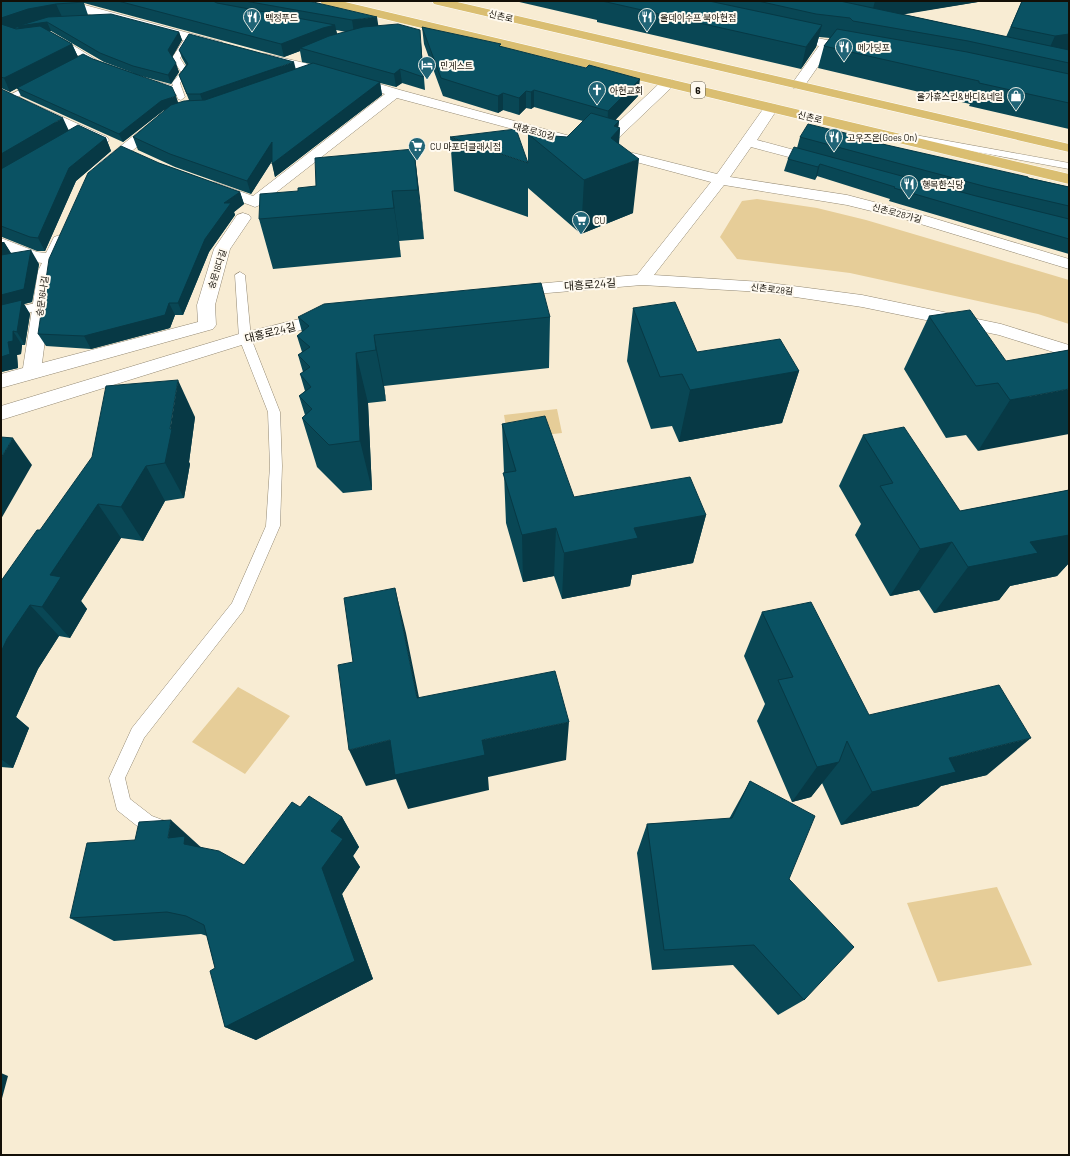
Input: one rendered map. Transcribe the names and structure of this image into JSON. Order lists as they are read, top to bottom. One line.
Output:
{"streets":{"main road":["신촌로","6"],"street":["대흥로30길","신촌로28가길","숭문16다길","대흥로24길","신촌로28길","숭문16나길"]},"crossings":[["대흥로30길","신촌로28가길"],["숭문16다길","숭문16나길"],["대흥로24길","신촌로28길"]],"places":{"restaurant":["백정푸드","올데이수프 북아현점","메가딩포","고우즈온(Goes On)","행복한식당"],"hotel":["민게스트"],"church":["아현교회"],"shop":["올가휴스킨&바디&네일"],"supermarket":["CU 마포더클래시점","CU"]}}
